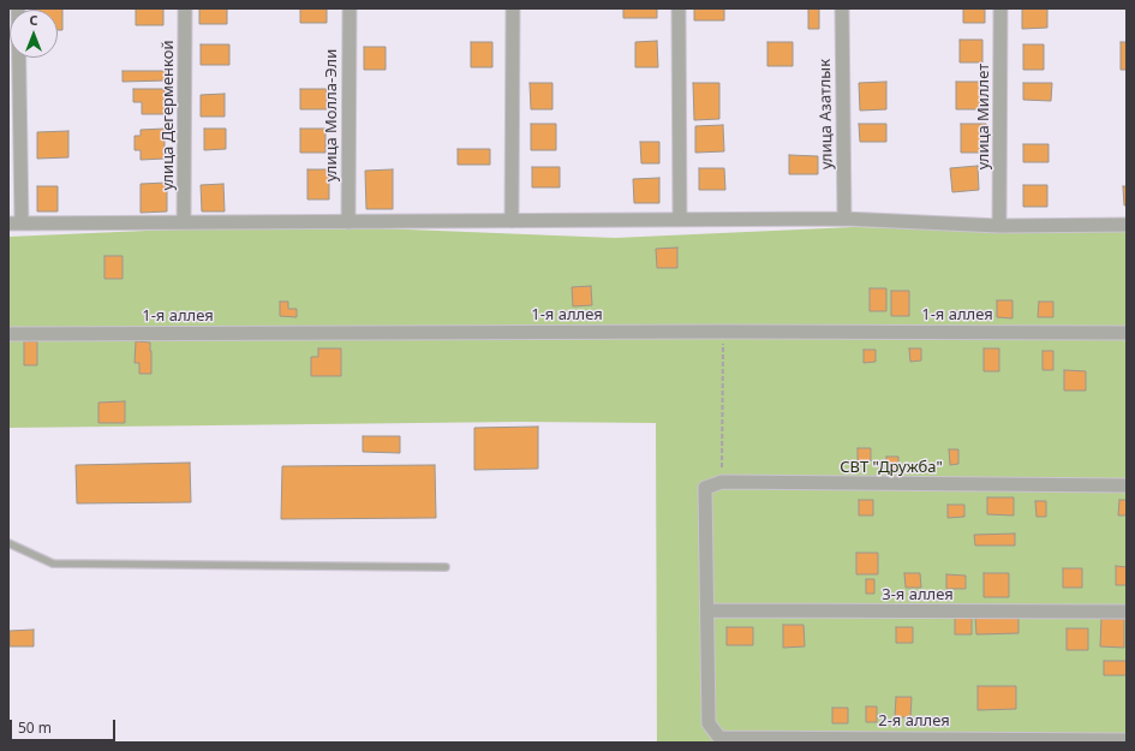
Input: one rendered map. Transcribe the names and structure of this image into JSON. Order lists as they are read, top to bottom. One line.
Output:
{"streets":{"street":["улица Азатлык","улица Дегерменкой","улица Молла-Эли","улица Миллет","1-я аллея","3-я аллея","2-я аллея"]},"crossings":[["3-я аллея","2-я аллея"]],"parks":["СВТ \"Дружба\""],"scale_bar":"50 m","north":"top"}
